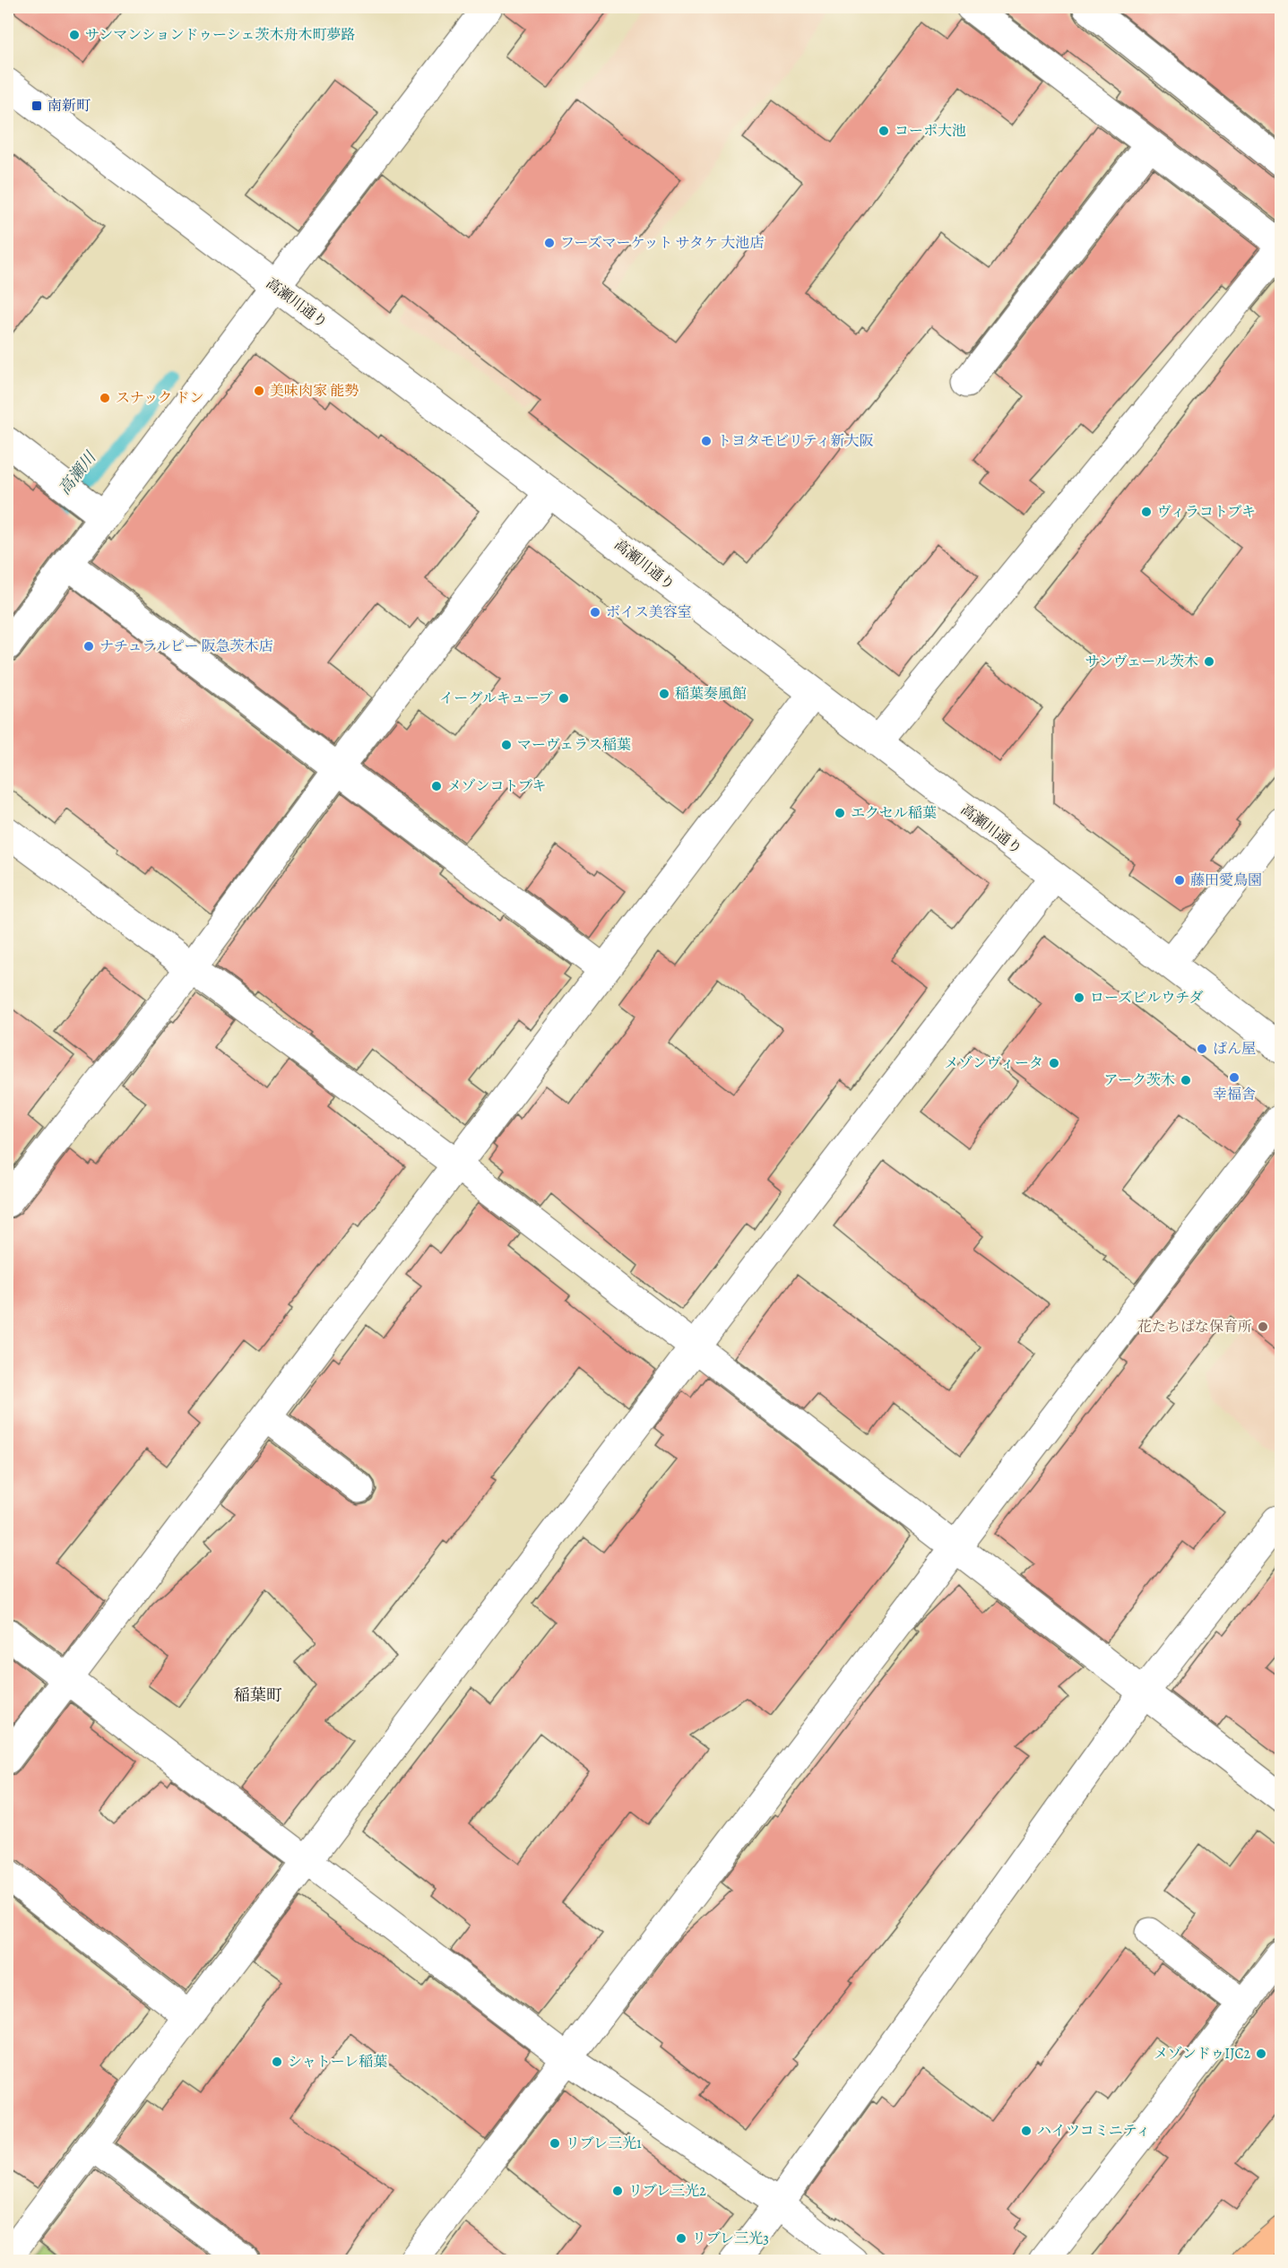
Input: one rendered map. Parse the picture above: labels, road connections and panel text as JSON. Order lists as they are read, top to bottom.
{
  "streets": {
    "street": ["高瀬川通り"]
  },
  "districts": ["稲葉町"],
  "water": ["高瀬川"],
  "places": {
    "other": [
      "サンマンションドゥーシェ茨木舟木町夢路",
      "コーポ大池",
      "フーズマーケット サタケ 大池店",
      "美味肉家 能勢",
      "スナック ドン",
      "トヨタモビリティ新大阪",
      "ヴィラコトブキ",
      "ボイス美容室",
      "ナチュラルピー 阪急茨木店",
      "サンヴェール茨木",
      "稲葉奏風館",
      "イーグルキューブ",
      "マーヴェラス稲葉",
      "メゾンコトブキ",
      "エクセル稲葉",
      "藤田愛鳥園",
      "ローズビルウチダ",
      "ぱん屋",
      "メゾンヴィータ",
      "幸福舎",
      "アーク茨木",
      "花たちばな保育所",
      "メゾンドゥIJC2",
      "シャトーレ稲葉",
      "ハイツコミニティ",
      "リブレ三光1",
      "リブレ三光2",
      "リブレ三光3"
    ],
    "transit": ["南新町"]
  }
}
